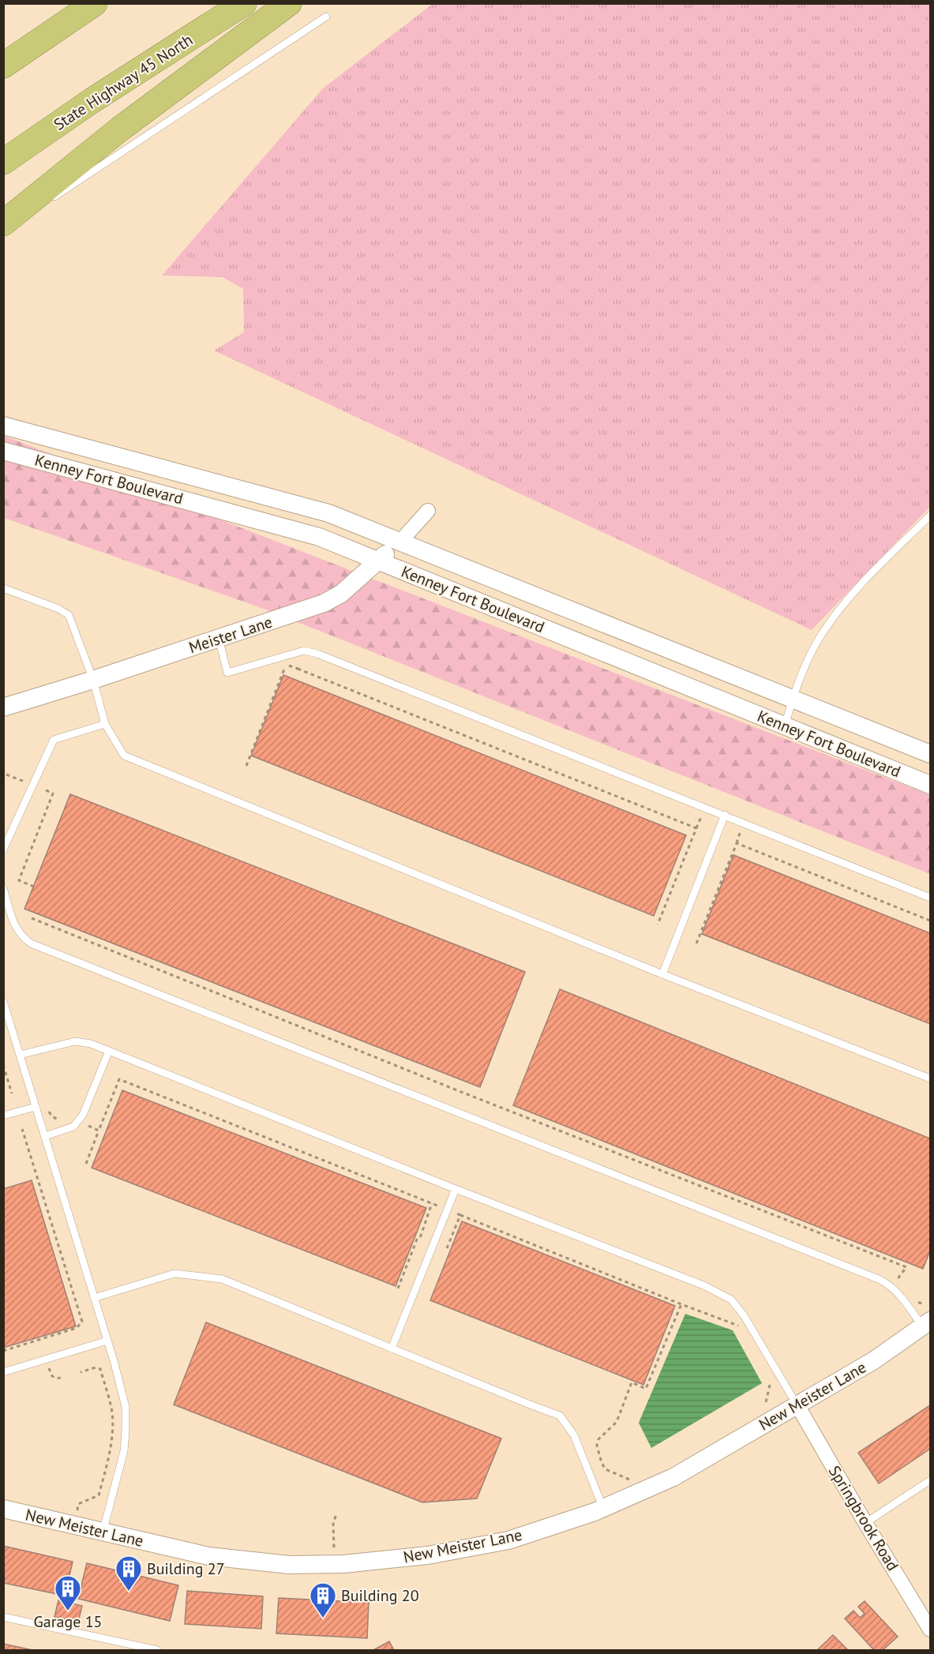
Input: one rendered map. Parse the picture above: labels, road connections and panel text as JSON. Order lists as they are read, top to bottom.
{
  "streets": {
    "highway": ["State Highway 45 North"],
    "street": [
      "Kenney Fort Boulevard",
      "Meister Lane",
      "New Meister Lane",
      "Springbrook Road"
    ]
  },
  "crossings": [
    ["Kenney Fort Boulevard", "Meister Lane"],
    ["New Meister Lane", "Springbrook Road"]
  ],
  "places": {
    "building": ["Building 27", "Garage 15", "Building 20"]
  }
}
